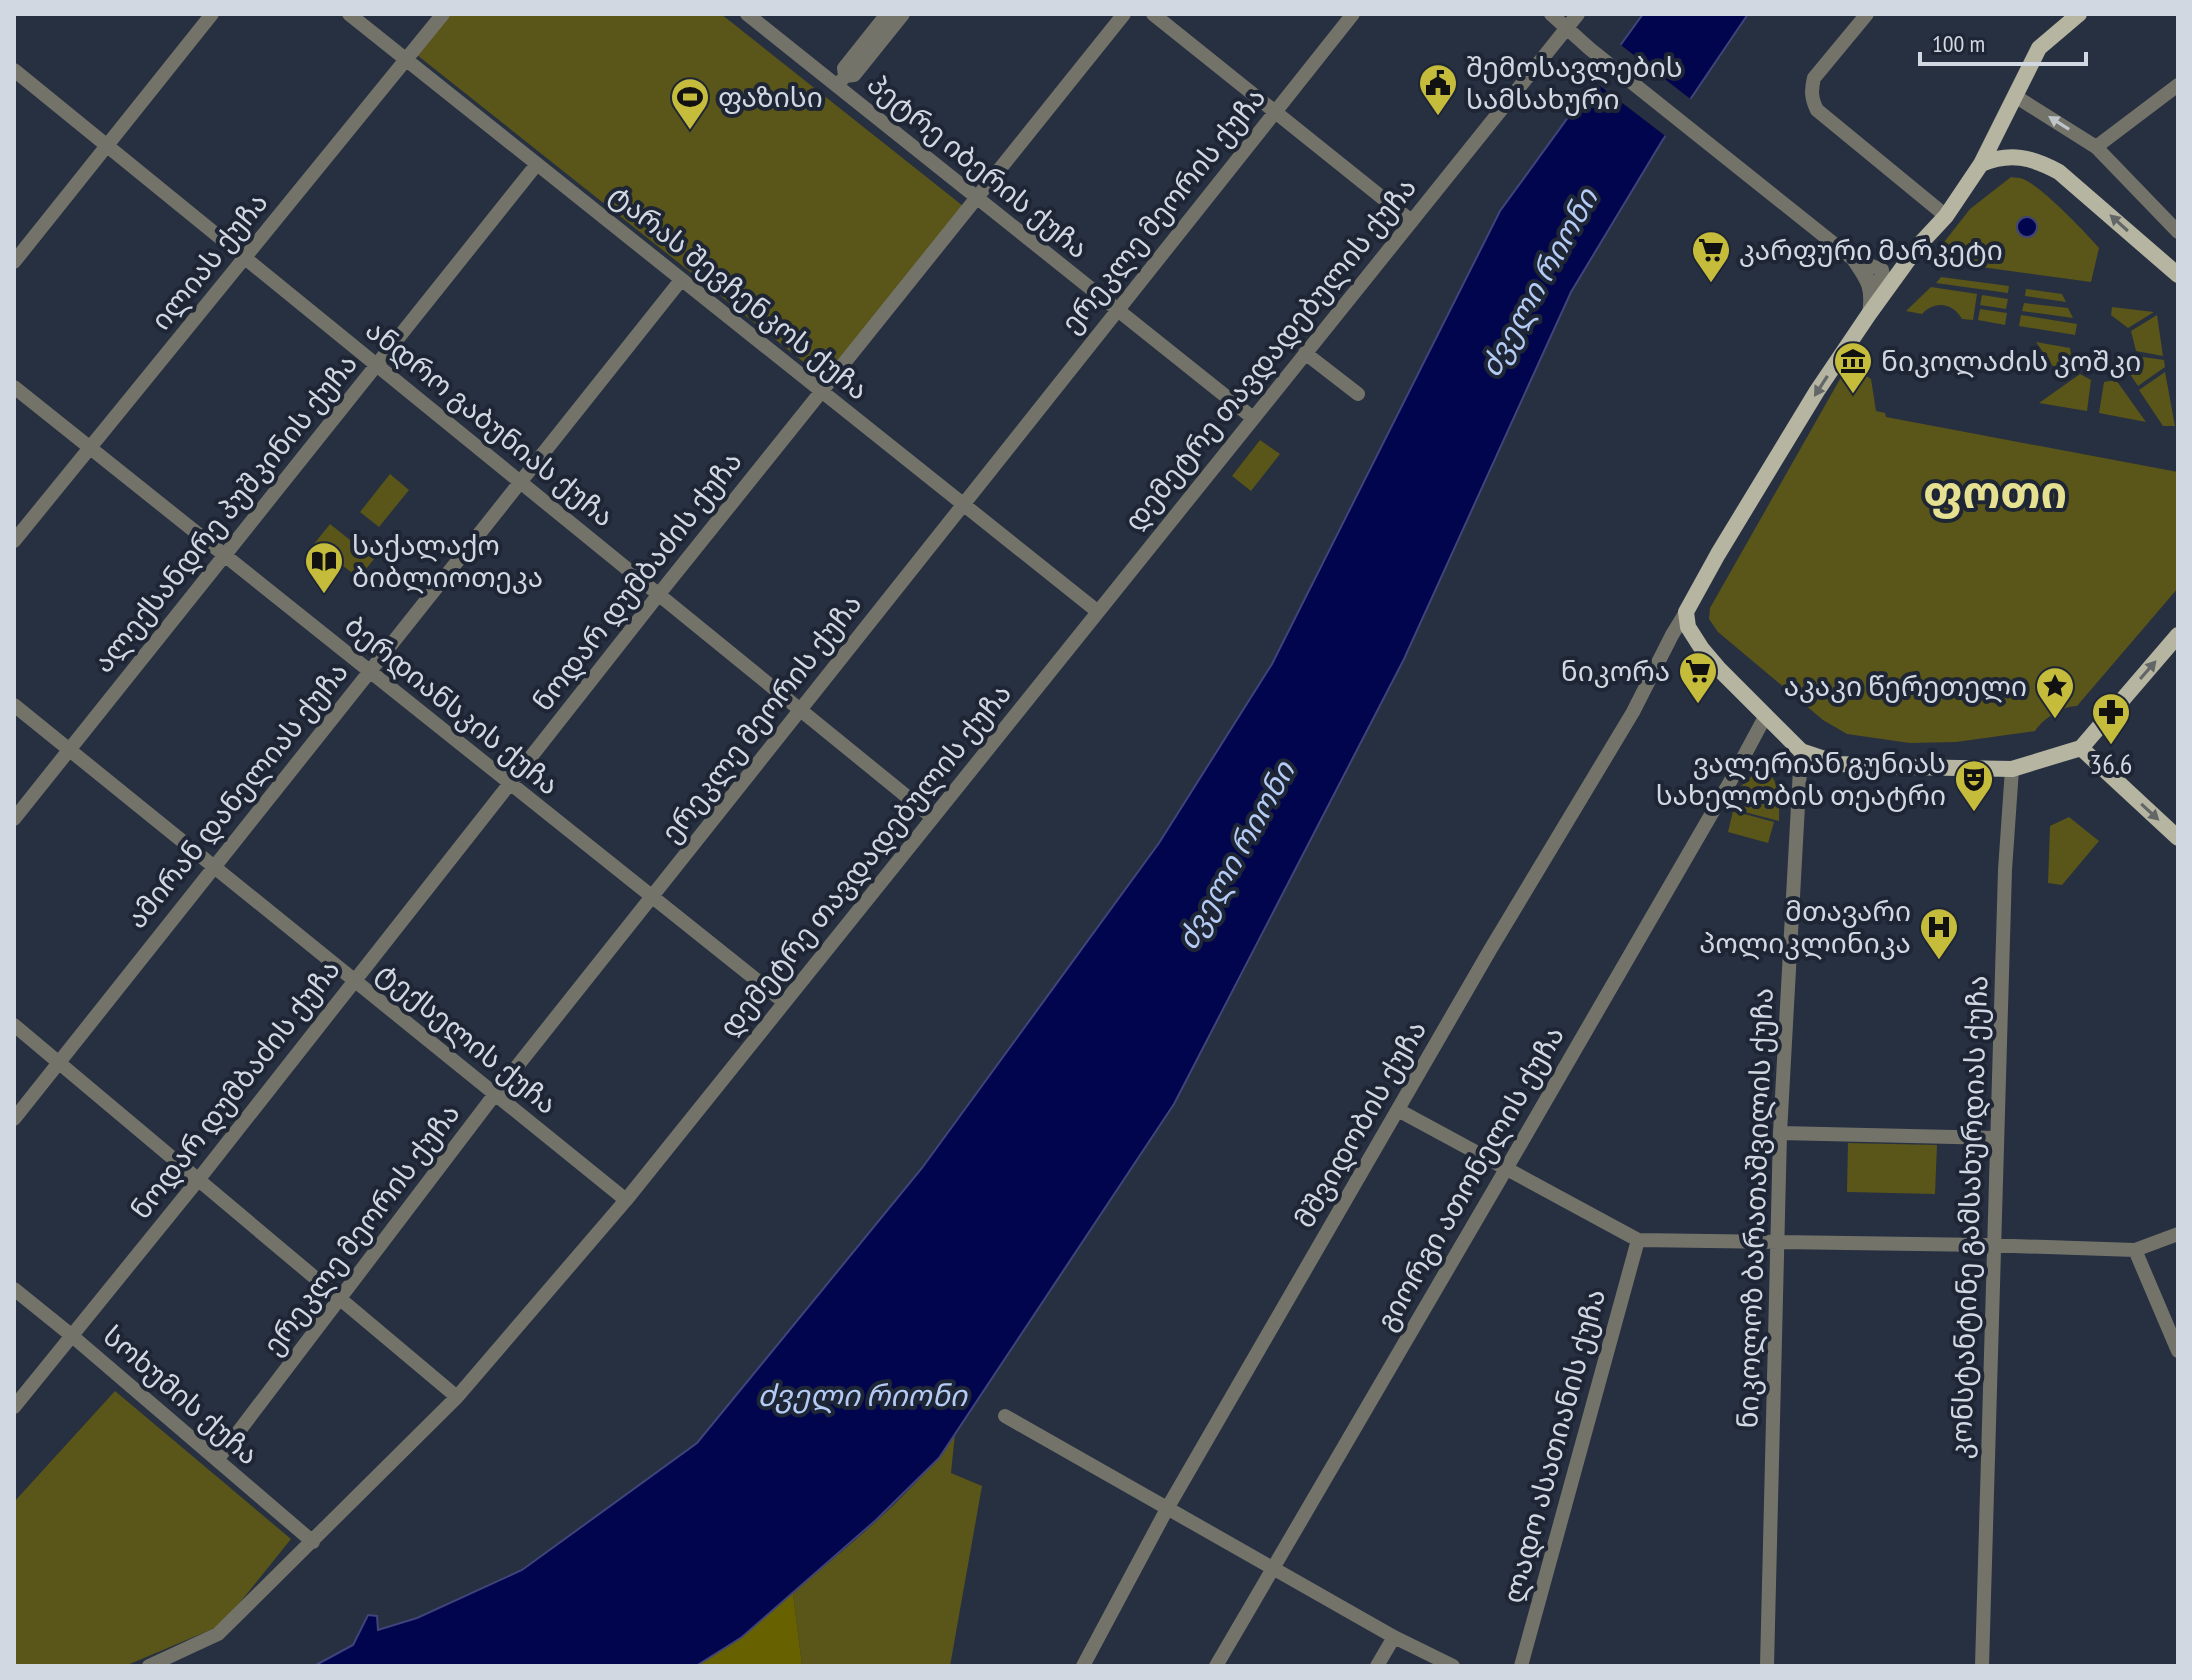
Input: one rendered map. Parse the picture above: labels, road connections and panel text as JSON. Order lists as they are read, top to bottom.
{
  "streets": {
    "street": [
      "პეტრე იბერის ქუჩა",
      "ერეკლე მეორის ქუჩა",
      "ილიას ქუჩა",
      "ტარას შევჩენკოს ქუჩა",
      "დემეტრე თავდადებულის ქუჩა",
      "ანდრო გაბუნიას ქუჩა",
      "ალექსანდრე პუშკინის ქუჩა",
      "ნოდარ დუმბაძის ქუჩა",
      "ბერდიანსკის ქუჩა",
      "ამირან დანელიას ქუჩა",
      "ტექსელის ქუჩა",
      "მშვიდობის ქუჩა",
      "გიორგი ათონელის ქუჩა",
      "ნიკოლოზ ბარათაშვილის ქუჩა",
      "კონსტანტინე გამსახურდიას ქუჩა",
      "სოხუმის ქუჩა",
      "ლადო ასათიანის ქუჩა"
    ]
  },
  "crossings": [
    ["პეტრე იბერის ქუჩა", "ერეკლე მეორის ქუჩა"],
    ["პეტრე იბერის ქუჩა", "დემეტრე თავდადებულის ქუჩა"],
    ["პეტრე იბერის ქუჩა", "ნოდარ დუმბაძის ქუჩა"],
    ["ერეკლე მეორის ქუჩა", "ტარას შევჩენკოს ქუჩა"],
    ["ერეკლე მეორის ქუჩა", "ანდრო გაბუნიას ქუჩა"],
    ["ერეკლე მეორის ქუჩა", "ბერდიანსკის ქუჩა"],
    ["ერეკლე მეორის ქუჩა", "ტექსელის ქუჩა"],
    ["ერეკლე მეორის ქუჩა", "სოხუმის ქუჩა"],
    ["ილიას ქუჩა", "ტარას შევჩენკოს ქუჩა"],
    ["ილიას ქუჩა", "ანდრო გაბუნიას ქუჩა"],
    ["ილიას ქუჩა", "ბერდიანსკის ქუჩა"],
    ["ტარას შევჩენკოს ქუჩა", "დემეტრე თავდადებულის ქუჩა"],
    ["ტარას შევჩენკოს ქუჩა", "ალექსანდრე პუშკინის ქუჩა"],
    ["ტარას შევჩენკოს ქუჩა", "ნოდარ დუმბაძის ქუჩა"],
    ["ტარას შევჩენკოს ქუჩა", "ამირან დანელიას ქუჩა"],
    ["დემეტრე თავდადებულის ქუჩა", "ანდრო გაბუნიას ქუჩა"],
    ["დემეტრე თავდადებულის ქუჩა", "ბერდიანსკის ქუჩა"],
    ["დემეტრე თავდადებულის ქუჩა", "ტექსელის ქუჩა"],
    ["დემეტრე თავდადებულის ქუჩა", "სოხუმის ქუჩა"],
    ["ანდრო გაბუნიას ქუჩა", "ალექსანდრე პუშკინის ქუჩა"],
    ["ანდრო გაბუნიას ქუჩა", "ნოდარ დუმბაძის ქუჩა"],
    ["ანდრო გაბუნიას ქუჩა", "ამირან დანელიას ქუჩა"],
    ["ალექსანდრე პუშკინის ქუჩა", "ბერდიანსკის ქუჩა"],
    ["ალექსანდრე პუშკინის ქუჩა", "ტექსელის ქუჩა"],
    ["ნოდარ დუმბაძის ქუჩა", "ბერდიანსკის ქუჩა"],
    ["ნოდარ დუმბაძის ქუჩა", "ტექსელის ქუჩა"],
    ["ნოდარ დუმბაძის ქუჩა", "სოხუმის ქუჩა"],
    ["ბერდიანსკის ქუჩა", "ამირან დანელიას ქუჩა"],
    ["ამირან დანელიას ქუჩა", "ტექსელის ქუჩა"]
  ],
  "districts": ["ფოთი"],
  "water": ["ძველი რიონი"],
  "places": {
    "public building": ["შემოსავლების სამსახური"],
    "sports": ["ფაზისი"],
    "supermarket": ["კარფური მარკეტი", "ნიკორა"],
    "museum": ["ნიკოლაძის კოშკი"],
    "library": ["საქალაქო ბიბლიოთეკა"],
    "place": ["აკაკი წერეთელი"],
    "pharmacy": ["36.6"],
    "theatre": ["ვალერიან გუნიას სახელობის თეატრი"],
    "hospital": ["მთავარი პოლიკლინიკა"]
  },
  "scale_bar": "100 m"
}
